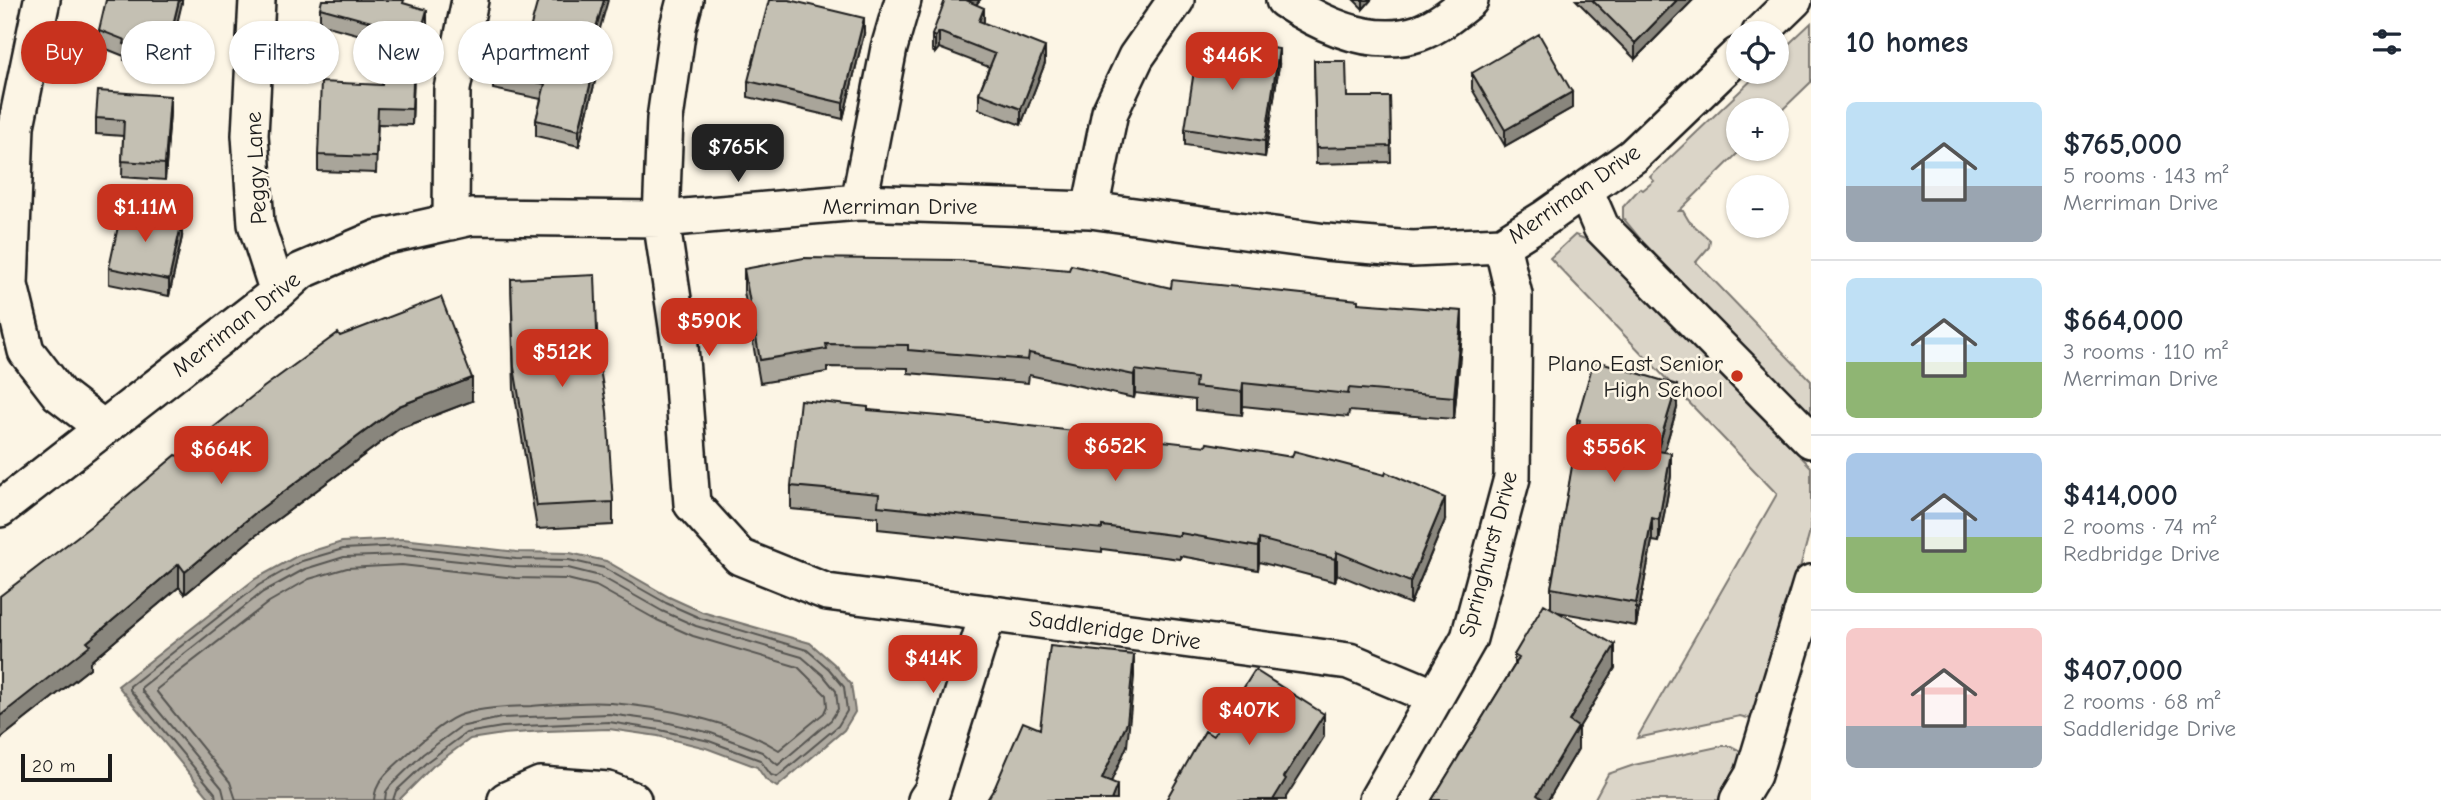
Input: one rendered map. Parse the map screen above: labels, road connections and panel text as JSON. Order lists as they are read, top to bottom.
{
  "streets": {
    "street": [
      "Peggy Lane",
      "Merriman Drive",
      "Springhurst Drive",
      "Saddleridge Drive"
    ]
  },
  "crossings": [
    ["Peggy Lane", "Merriman Drive"],
    ["Merriman Drive", "Springhurst Drive"],
    ["Merriman Drive", "Saddleridge Drive"],
    ["Springhurst Drive", "Saddleridge Drive"]
  ],
  "places": ["Plano East Senior High School"],
  "scale_bar": "20 m",
  "page": {
    "heading": "10 homes",
    "map_buttons": ["+", "−"],
    "chip": [
      "Buy",
      "Rent",
      "Filters",
      "New",
      "Apartment"
    ],
    "price": [
      "$446K",
      "$765K",
      "$1.11M",
      "$590K",
      "$512K",
      "$652K",
      "$556K",
      "$664K",
      "$414K",
      "$407K"
    ],
    "list": [
      {
        "name": "$765,000",
        "note": "5 rooms · 143 m² · Merriman Drive"
      },
      {
        "name": "$664,000",
        "note": "3 rooms · 110 m² · Merriman Drive"
      },
      {
        "name": "$414,000",
        "note": "2 rooms · 74 m² · Redbridge Drive"
      },
      {
        "name": "$407,000",
        "note": "2 rooms · 68 m² · Saddleridge Drive"
      }
    ],
    "scale": "20 m"
  }
}
